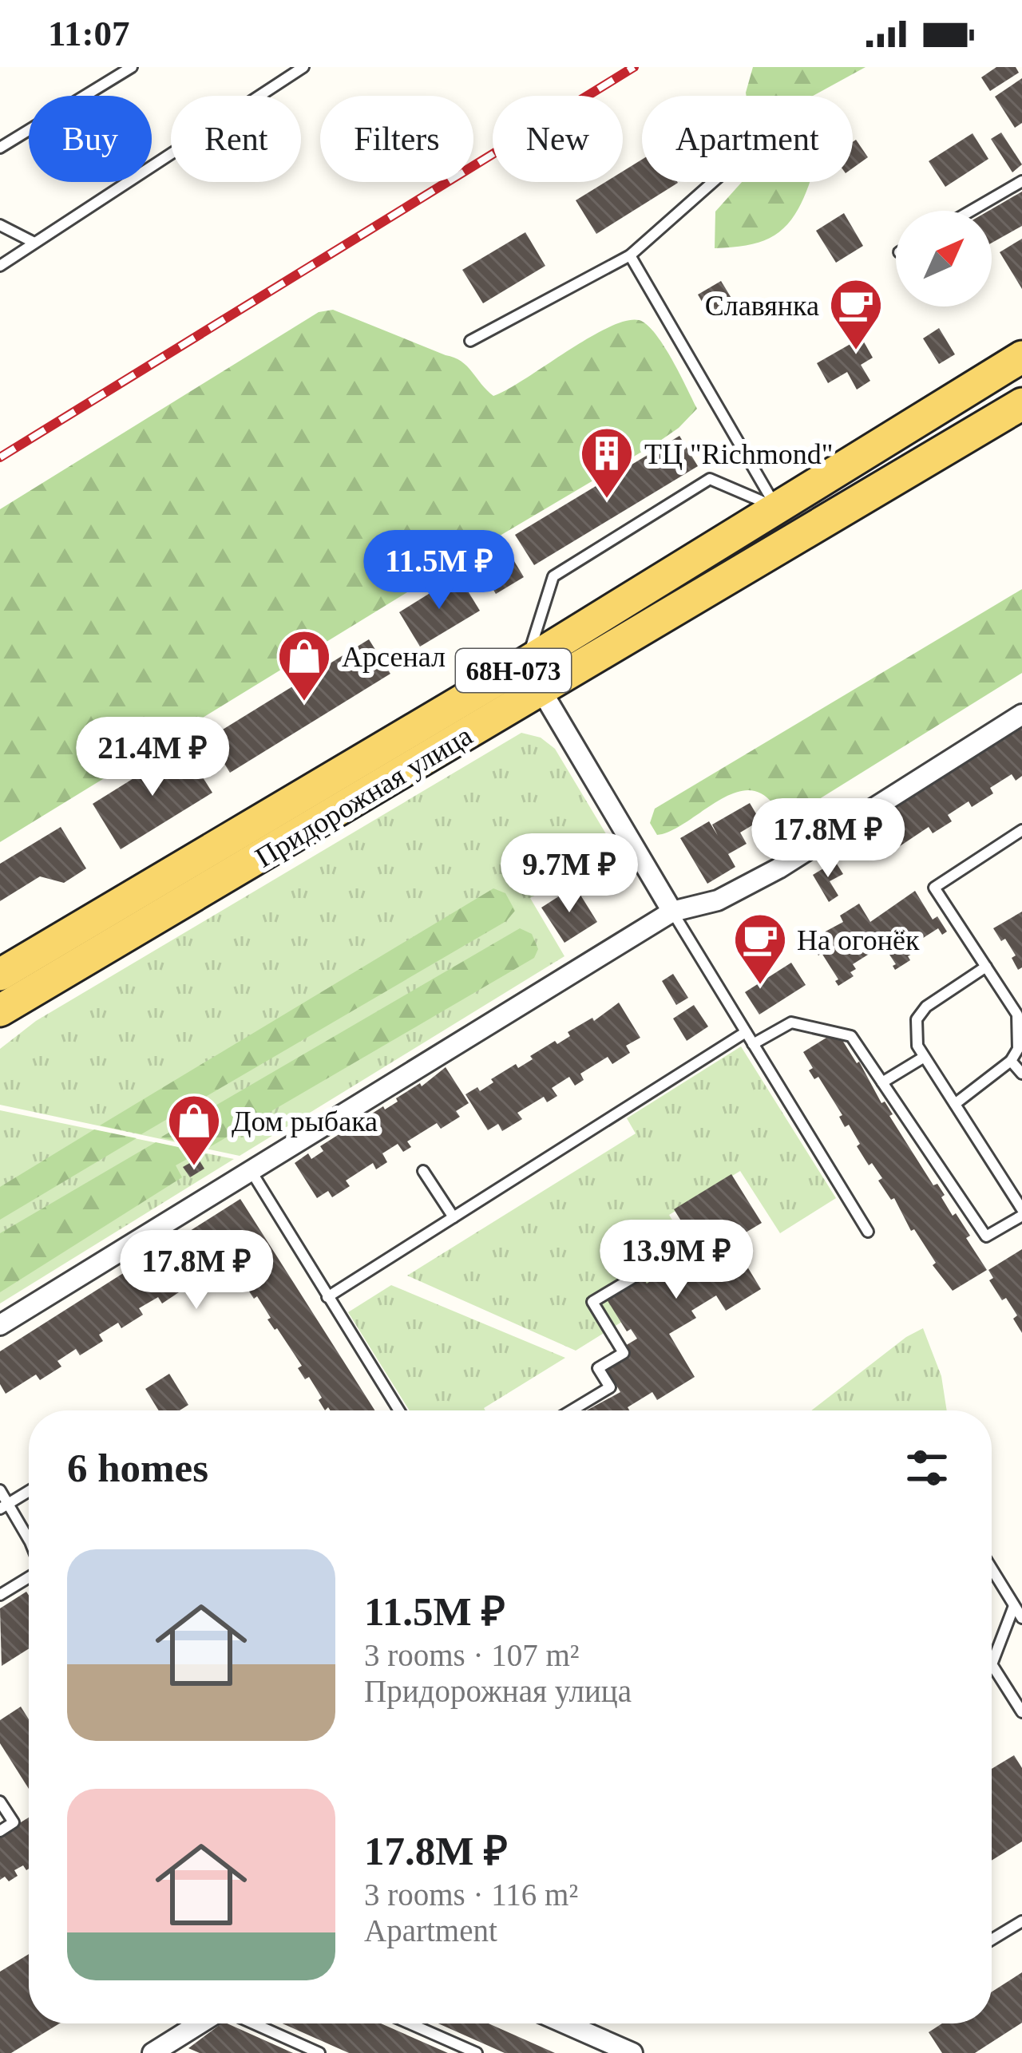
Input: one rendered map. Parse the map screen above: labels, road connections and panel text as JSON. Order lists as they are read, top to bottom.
{
  "streets": {
    "main road": ["68Н-073", "Придорожная улица"]
  },
  "places": {
    "cafe": ["Славянка", "На огонёк"],
    "building": ["ТЦ \"Richmond\""],
    "shop": ["Арсенал", "Дом рыбака"]
  },
  "north": "top right",
  "page": {
    "status": "11:07",
    "chip": [
      "Buy",
      "Rent",
      "Filters",
      "New",
      "Apartment"
    ],
    "price": [
      "11.5M ₽",
      "21.4M ₽",
      "17.8M ₽",
      "9.7M ₽",
      "13.9M ₽",
      "17.8M ₽"
    ],
    "heading": "6 homes",
    "list": [
      {
        "name": "11.5M ₽",
        "note": "3 rooms · 107 m² · Придорожная улица"
      },
      {
        "name": "17.8M ₽",
        "note": "3 rooms · 116 m² · Apartment"
      }
    ]
  }
}
